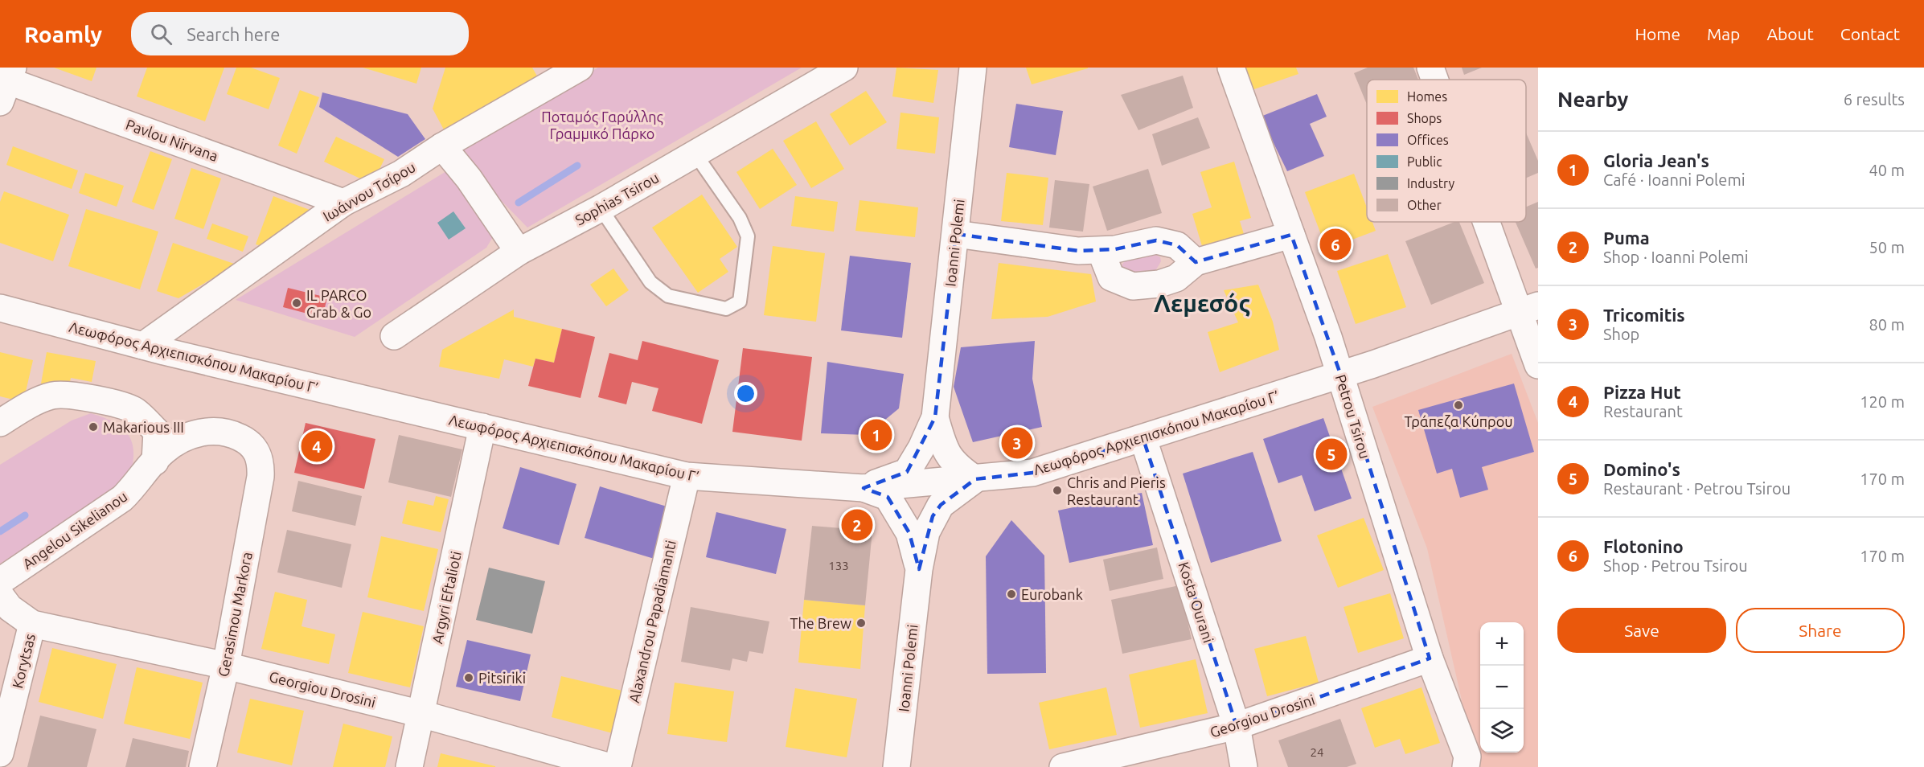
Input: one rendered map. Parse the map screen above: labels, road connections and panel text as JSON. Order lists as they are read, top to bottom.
{
  "streets": {
    "street": [
      "Pavlou Nirvana",
      "Ιωάννου Τσίρου",
      "Sophias Tsirou",
      "Ioanni Polemi",
      "Λεωφόρος Αρχιεπισκόπου Μακαρίου Γ’",
      "Petrou Tsirou",
      "Angelou Sikelianou",
      "Argyri Eftalioti",
      "Kosta Ourani",
      "Gerasimou Markora",
      "Alaxandrou Papadiamanti",
      "Korytsas",
      "Georgiou Drosini"
    ]
  },
  "crossings": [
    ["Pavlou Nirvana", "Ιωάννου Τσίρου"],
    ["Ιωάννου Τσίρου", "Λεωφόρος Αρχιεπισκόπου Μακαρίου Γ’"],
    ["Ioanni Polemi", "Λεωφόρος Αρχιεπισκόπου Μακαρίου Γ’"],
    ["Λεωφόρος Αρχιεπισκόπου Μακαρίου Γ’", "Petrou Tsirou"],
    ["Λεωφόρος Αρχιεπισκόπου Μακαρίου Γ’", "Argyri Eftalioti"],
    ["Λεωφόρος Αρχιεπισκόπου Μακαρίου Γ’", "Kosta Ourani"],
    ["Λεωφόρος Αρχιεπισκόπου Μακαρίου Γ’", "Alaxandrou Papadiamanti"],
    ["Petrou Tsirou", "Georgiou Drosini"],
    ["Angelou Sikelianou", "Gerasimou Markora"],
    ["Argyri Eftalioti", "Georgiou Drosini"],
    ["Kosta Ourani", "Georgiou Drosini"],
    ["Gerasimou Markora", "Georgiou Drosini"],
    ["Korytsas", "Georgiou Drosini"]
  ],
  "districts": ["Λεμεσός"],
  "parks": ["Ποταμός Γαρύλλης Γραμμικό Πάρκο"],
  "places": [
    "IL PARCO Grab & Go",
    "Τράπεζα Κύπρου",
    "Makarious III",
    "Chris and Pieris Restaurant",
    "Eurobank",
    "The Brew",
    "Pitsiriki"
  ],
  "house_numbers": ["133", "24"],
  "legend": [
    "Homes",
    "Shops",
    "Offices",
    "Public",
    "Industry",
    "Other"
  ],
  "page": {
    "header": "Roamly",
    "search": "Search here",
    "nav": [
      "Home",
      "Map",
      "About",
      "Contact"
    ],
    "heading": ["Nearby", "6 results"],
    "list": [
      {
        "mark": "1",
        "name": "Gloria Jean's",
        "note": "Café · Ioanni Polemi",
        "value": "40 m"
      },
      {
        "mark": "2",
        "name": "Puma",
        "note": "Shop · Ioanni Polemi",
        "value": "50 m"
      },
      {
        "mark": "3",
        "name": "Tricomitis",
        "note": "Shop",
        "value": "80 m"
      },
      {
        "mark": "4",
        "name": "Pizza Hut",
        "note": "Restaurant",
        "value": "120 m"
      },
      {
        "mark": "5",
        "name": "Domino's",
        "note": "Restaurant · Petrou Tsirou",
        "value": "170 m"
      },
      {
        "mark": "6",
        "name": "Flotonino",
        "note": "Shop · Petrou Tsirou",
        "value": "170 m"
      }
    ],
    "pins": [
      "6",
      "1",
      "3",
      "4",
      "5",
      "2"
    ],
    "buttons": ["Save", "Share"],
    "map_buttons": ["+", "−"]
  }
}
